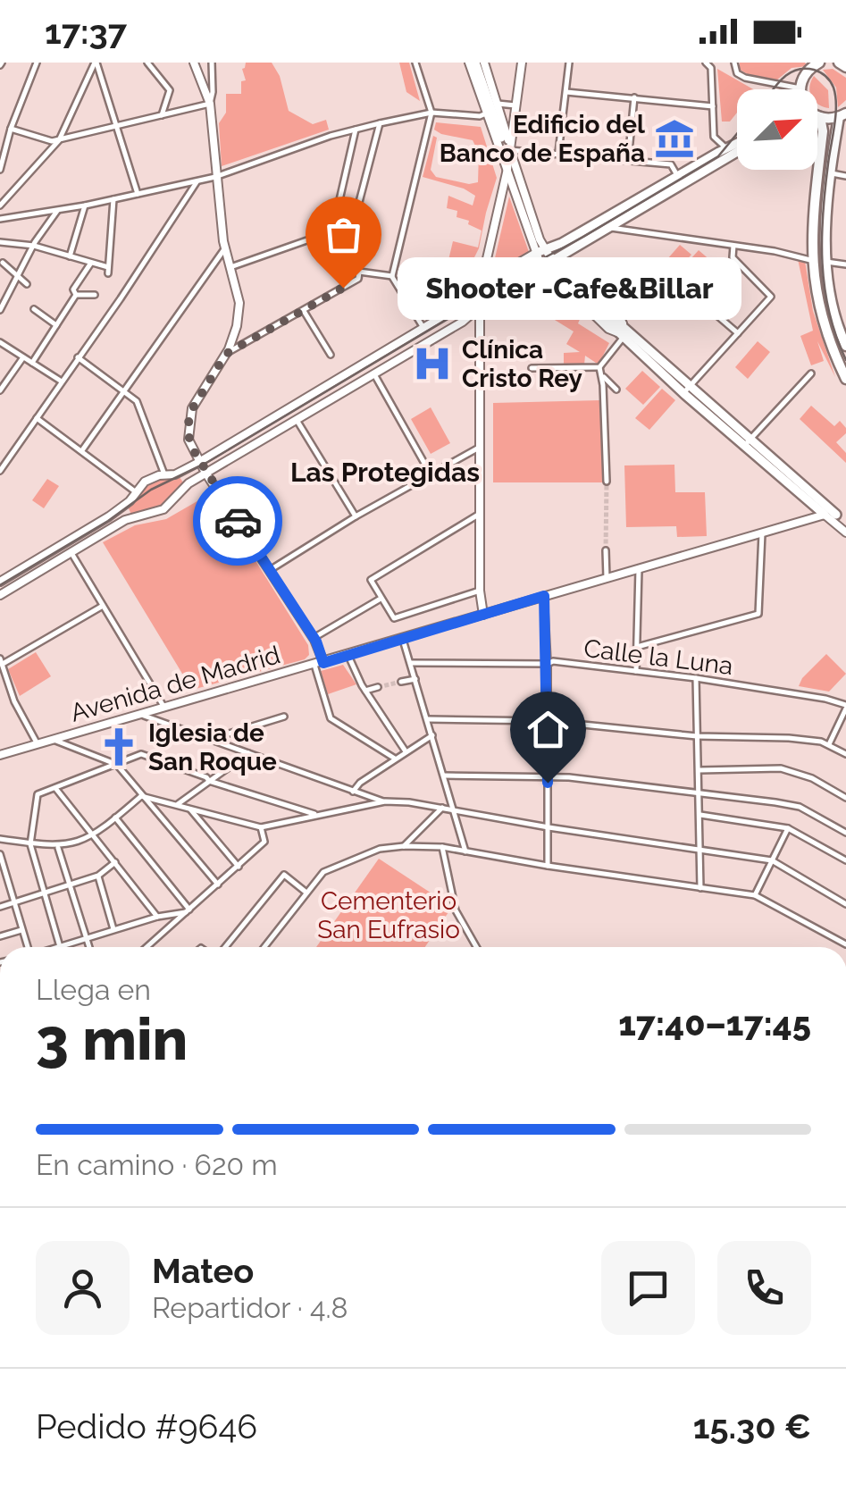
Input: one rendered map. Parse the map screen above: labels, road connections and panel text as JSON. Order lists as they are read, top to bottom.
{
  "streets": {
    "street": ["Calle la Luna", "Avenida de Madrid"]
  },
  "districts": ["Las Protegidas"],
  "parks": ["Cementerio San Eufrasio"],
  "places": {
    "museum": ["Edificio del Banco de España"],
    "other": ["Shooter -Cafe&Billar"],
    "hospital": ["Clínica Cristo Rey"],
    "church": ["Iglesia de San Roque"]
  },
  "north": "top right",
  "page": {
    "status": "17:37",
    "bubble": "Shooter -Cafe&Billar",
    "heading": ["3 min", "Llega en", "17:40–17:45"],
    "panel": [
      "Mateo",
      "Repartidor · 4.8",
      "Pedido #9646",
      "15.30 €"
    ],
    "bar": "En camino · 620 m"
  }
}
